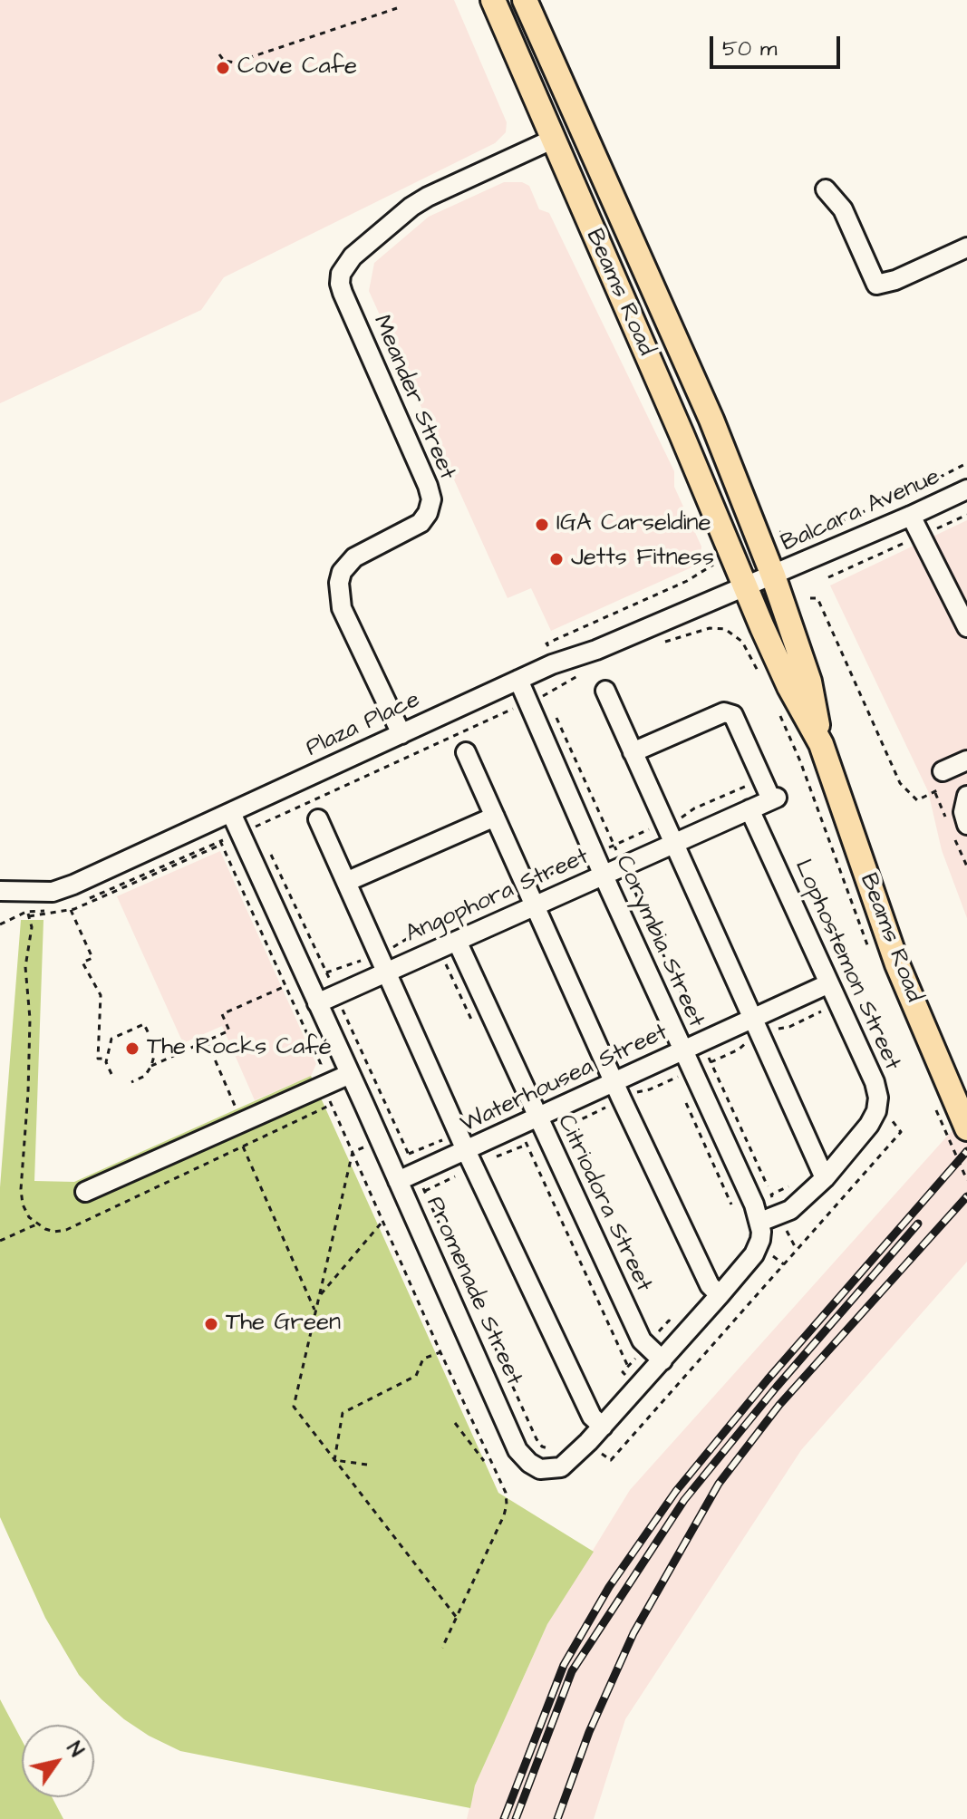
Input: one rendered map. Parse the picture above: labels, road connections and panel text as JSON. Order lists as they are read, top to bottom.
{
  "streets": {
    "main road": ["Beams Road"],
    "street": [
      "Meander Street",
      "Balcara Avenue",
      "Plaza Place",
      "Angophora Street",
      "Corymbia Street",
      "Lophostemon Street",
      "Waterhousea Street",
      "Citriodora Street",
      "Promenade Street"
    ]
  },
  "crossings": [
    ["Beams Road", "Meander Street"],
    ["Beams Road", "Balcara Avenue"],
    ["Beams Road", "Plaza Place"],
    ["Meander Street", "Plaza Place"],
    ["Plaza Place", "Corymbia Street"],
    ["Plaza Place", "Promenade Street"],
    ["Angophora Street", "Corymbia Street"],
    ["Angophora Street", "Lophostemon Street"],
    ["Angophora Street", "Citriodora Street"],
    ["Angophora Street", "Promenade Street"],
    ["Corymbia Street", "Lophostemon Street"],
    ["Corymbia Street", "Waterhousea Street"],
    ["Corymbia Street", "Promenade Street"],
    ["Lophostemon Street", "Waterhousea Street"],
    ["Lophostemon Street", "Promenade Street"],
    ["Waterhousea Street", "Citriodora Street"],
    ["Waterhousea Street", "Promenade Street"],
    ["Citriodora Street", "Promenade Street"]
  ],
  "places": [
    "Cove Cafe",
    "IGA Carseldine",
    "Jetts Fitness",
    "The Rocks Café",
    "The Green"
  ],
  "scale_bar": "50 m",
  "north": "top right"
}
